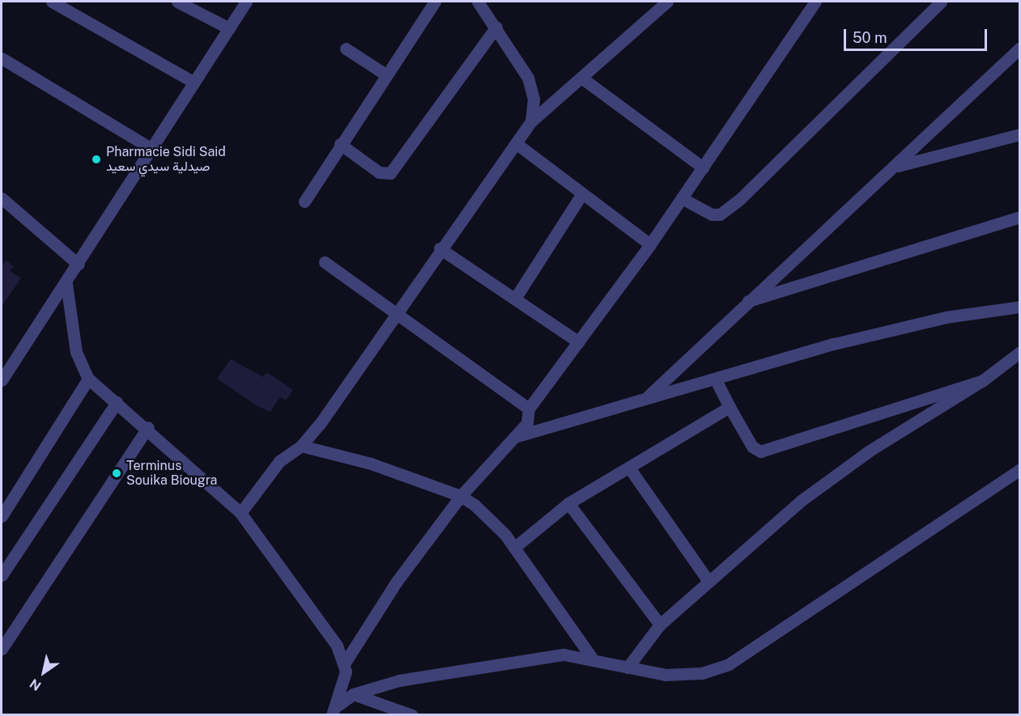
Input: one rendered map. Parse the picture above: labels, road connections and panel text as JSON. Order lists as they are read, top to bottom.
{
  "places": ["Pharmacie Sidi Said صيدلية سيدي سعيد", "Terminus Souika Biougra"],
  "scale_bar": "50 m",
  "north": "bottom left"
}
